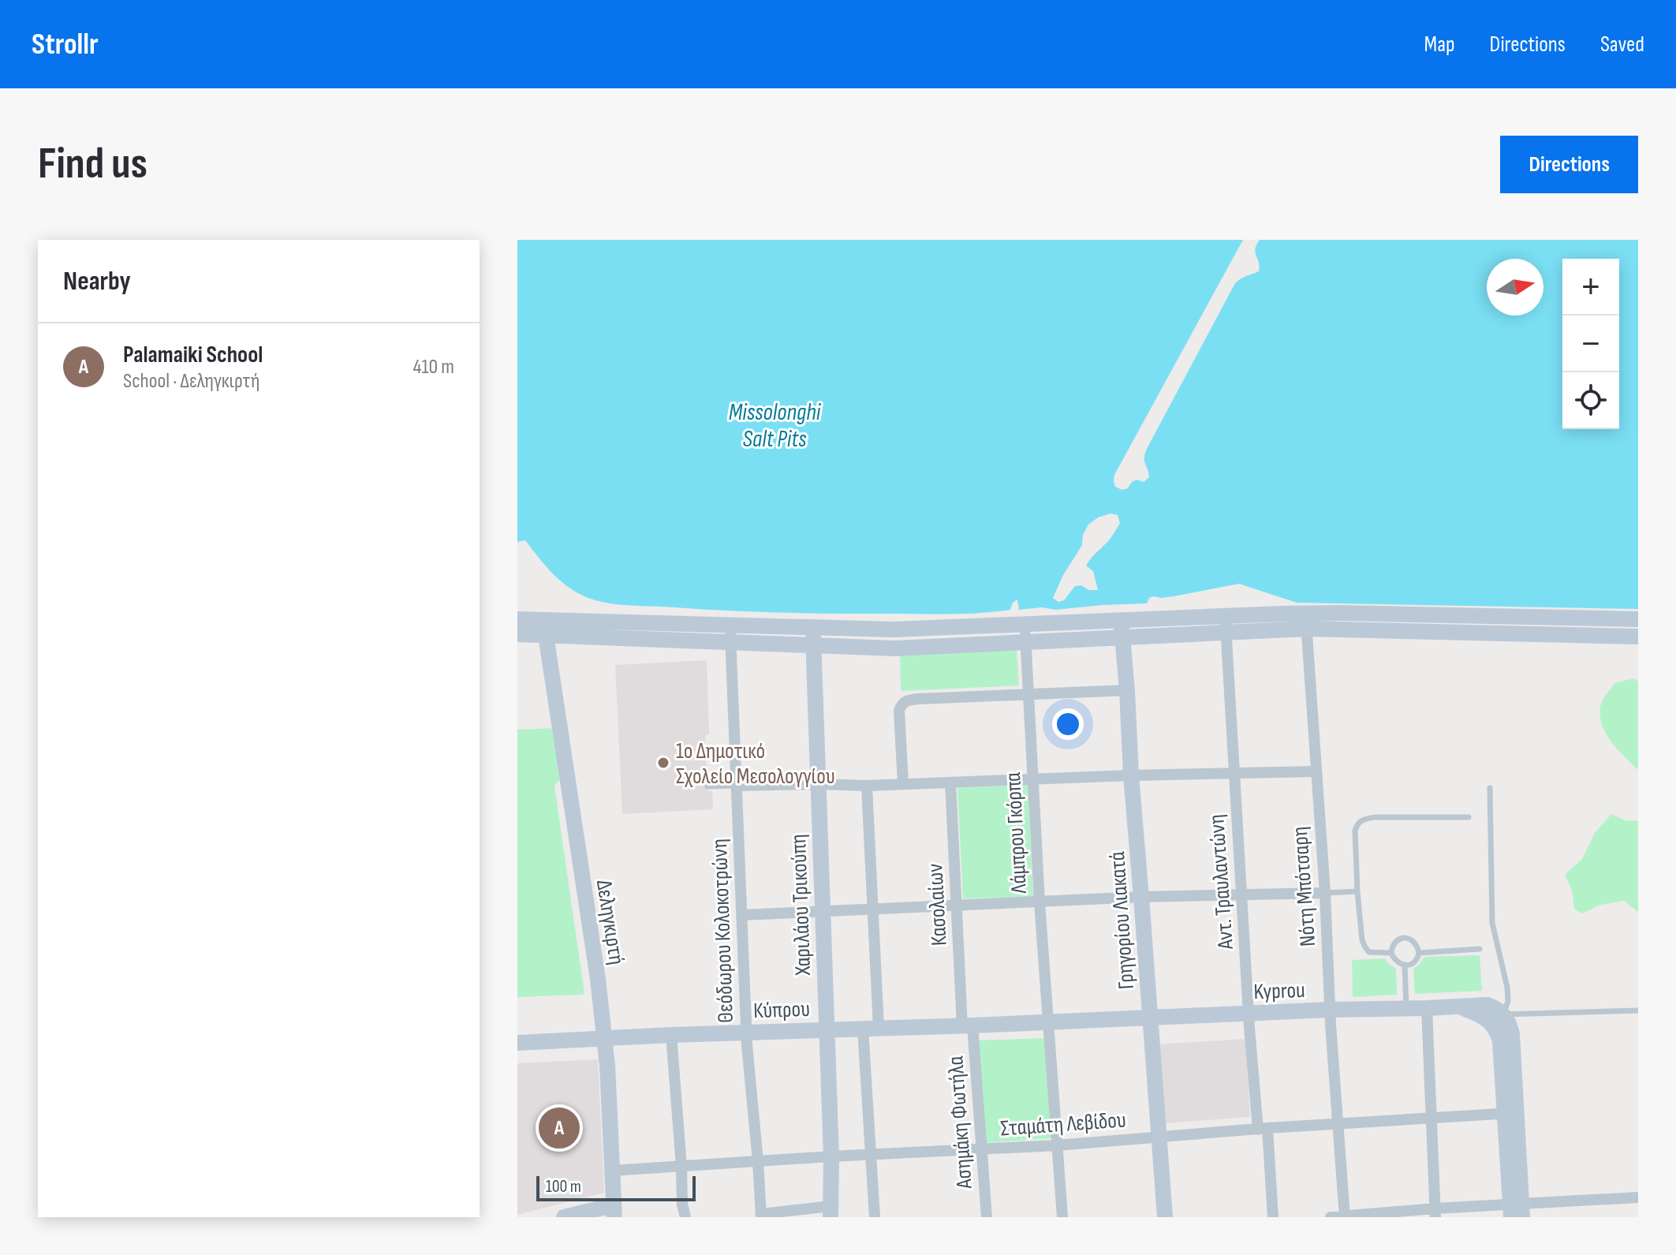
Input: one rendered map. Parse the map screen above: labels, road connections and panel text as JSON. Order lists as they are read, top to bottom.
{
  "streets": {
    "street": [
      "Λάμπρου Γκόρπα",
      "Αντ. Τραυλαντώνη",
      "Νότη Μπότσαρη",
      "Χαριλάου Τρικούπη",
      "Κασολαίων",
      "Γρηγορίου Λιακατά",
      "Δεληγκιρτή",
      "Θεόδωρου Κολοκοτρώνη",
      "Kyprou",
      "Κύπρου",
      "Ασημάκη Φωτήλα",
      "Σταμάτη Λεβίδου"
    ]
  },
  "crossings": [
    ["Λάμπρου Γκόρπα", "Kyprou"],
    ["Λάμπρου Γκόρπα", "Κύπρου"],
    ["Λάμπρου Γκόρπα", "Σταμάτη Λεβίδου"],
    ["Αντ. Τραυλαντώνη", "Kyprou"],
    ["Αντ. Τραυλαντώνη", "Σταμάτη Λεβίδου"],
    ["Νότη Μπότσαρη", "Kyprou"],
    ["Νότη Μπότσαρη", "Σταμάτη Λεβίδου"],
    ["Χαριλάου Τρικούπη", "Κύπρου"],
    ["Χαριλάου Τρικούπη", "Σταμάτη Λεβίδου"],
    ["Κασολαίων", "Κύπρου"],
    ["Κασολαίων", "Ασημάκη Φωτήλα"],
    ["Γρηγορίου Λιακατά", "Kyprou"],
    ["Γρηγορίου Λιακατά", "Σταμάτη Λεβίδου"],
    ["Δεληγκιρτή", "Κύπρου"],
    ["Δεληγκιρτή", "Σταμάτη Λεβίδου"],
    ["Θεόδωρου Κολοκοτρώνη", "Κύπρου"],
    ["Θεόδωρου Κολοκοτρώνη", "Σταμάτη Λεβίδου"],
    ["Kyprou", "Κύπρου"],
    ["Κύπρου", "Ασημάκη Φωτήλα"],
    ["Ασημάκη Φωτήλα", "Σταμάτη Λεβίδου"]
  ],
  "water": ["Missolonghi Salt Pits"],
  "places": ["1ο Δημοτικό Σχολείο Μεσολογγίου"],
  "scale_bar": "100 m",
  "north": "right",
  "page": {
    "header": "Strollr",
    "nav": ["Map", "Directions", "Saved"],
    "buttons": "Directions",
    "title": "Find us",
    "heading": "Nearby",
    "map_buttons": ["+", "−"],
    "list": [
      {
        "mark": "A",
        "name": "Palamaiki School",
        "note": "School · Δεληγκιρτή",
        "value": "410 m"
      }
    ],
    "pins": "A",
    "scale": "100 m"
  }
}
